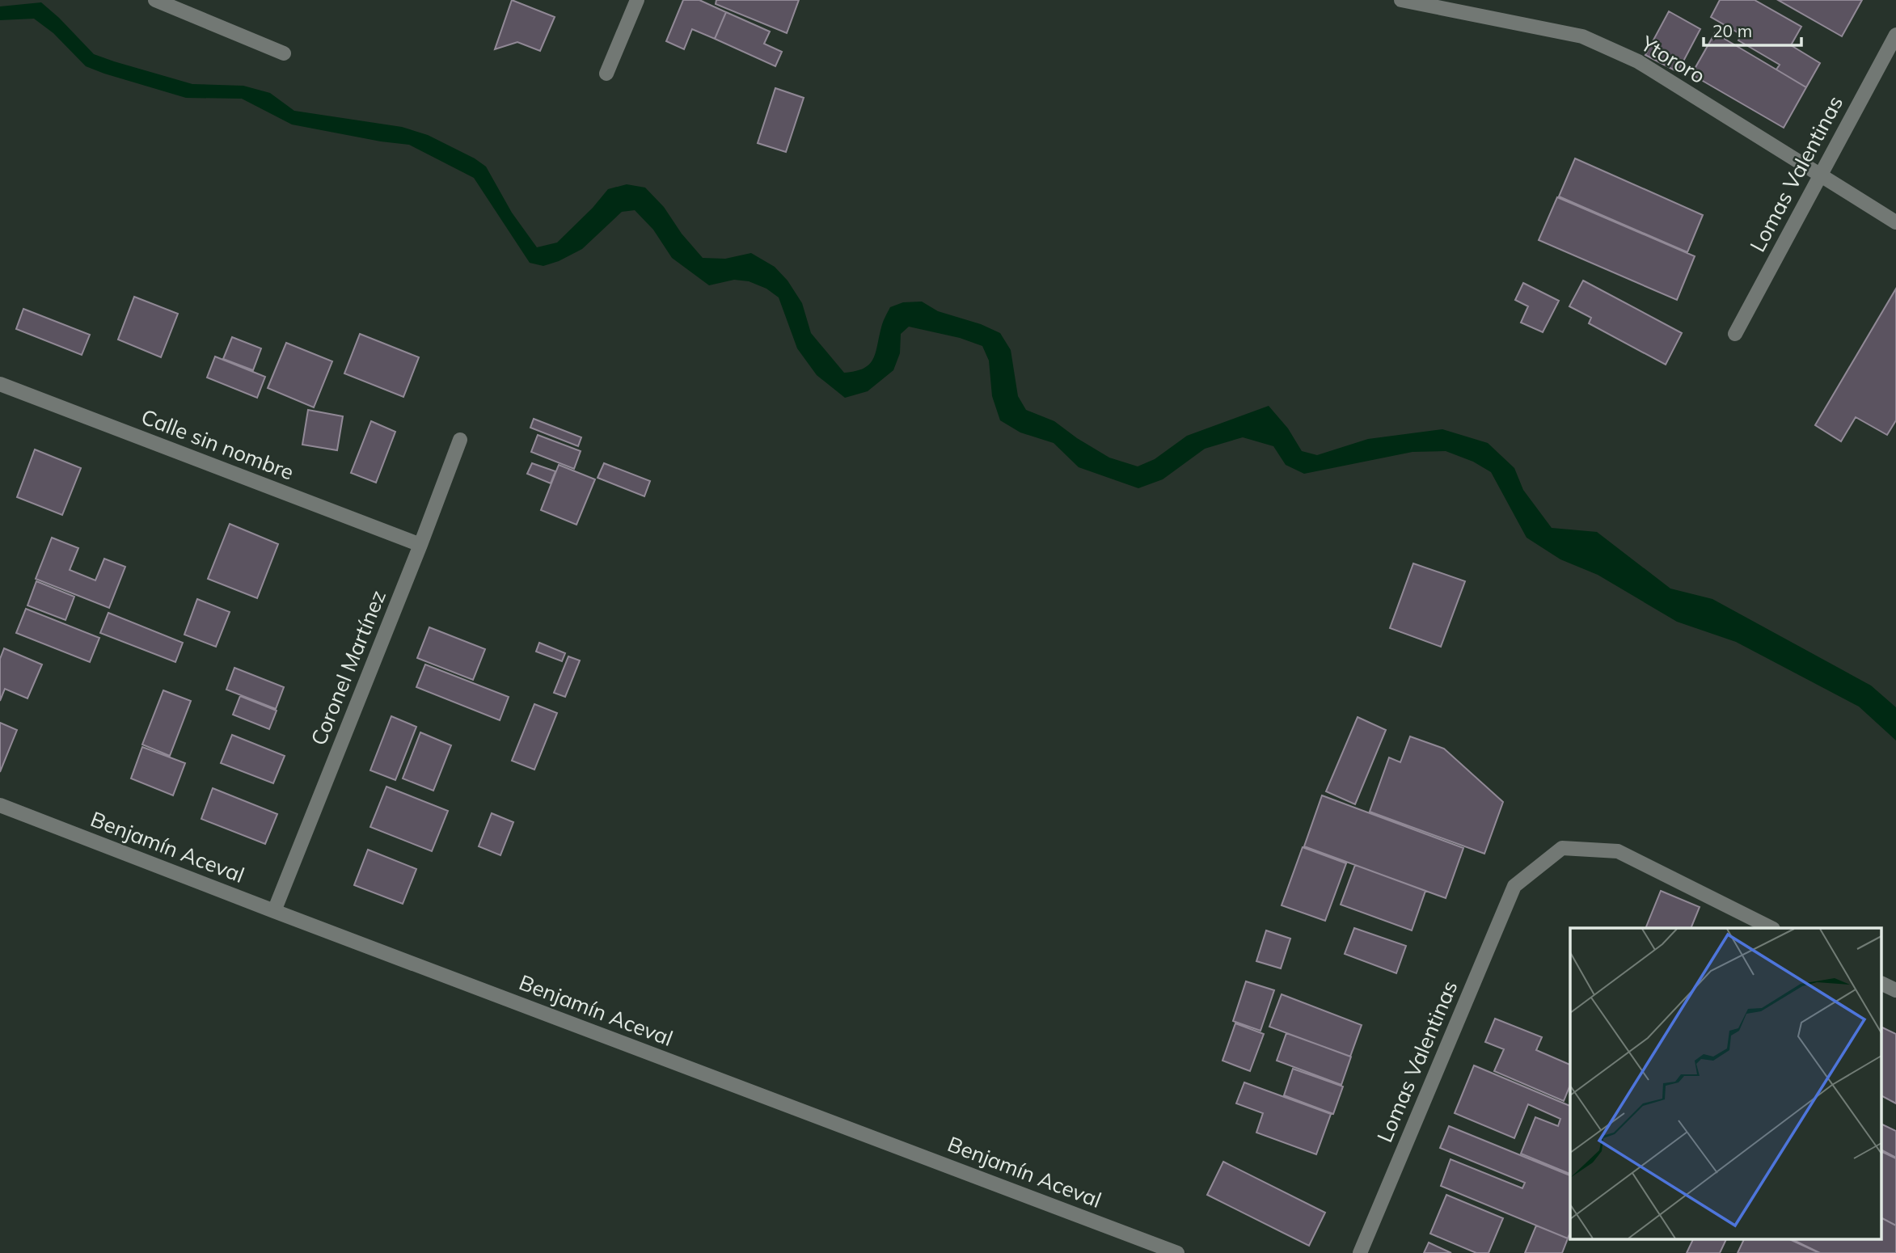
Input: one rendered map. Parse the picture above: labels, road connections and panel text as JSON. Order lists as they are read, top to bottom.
{
  "streets": {
    "street": [
      "Ytororo",
      "Lomas Valentinas",
      "Calle sin nombre",
      "Coronel Martínez",
      "Benjamín Aceval"
    ]
  },
  "crossings": [
    ["Ytororo", "Lomas Valentinas"],
    ["Calle sin nombre", "Coronel Martínez"],
    ["Coronel Martínez", "Benjamín Aceval"]
  ],
  "scale_bar": "20 m"
}
